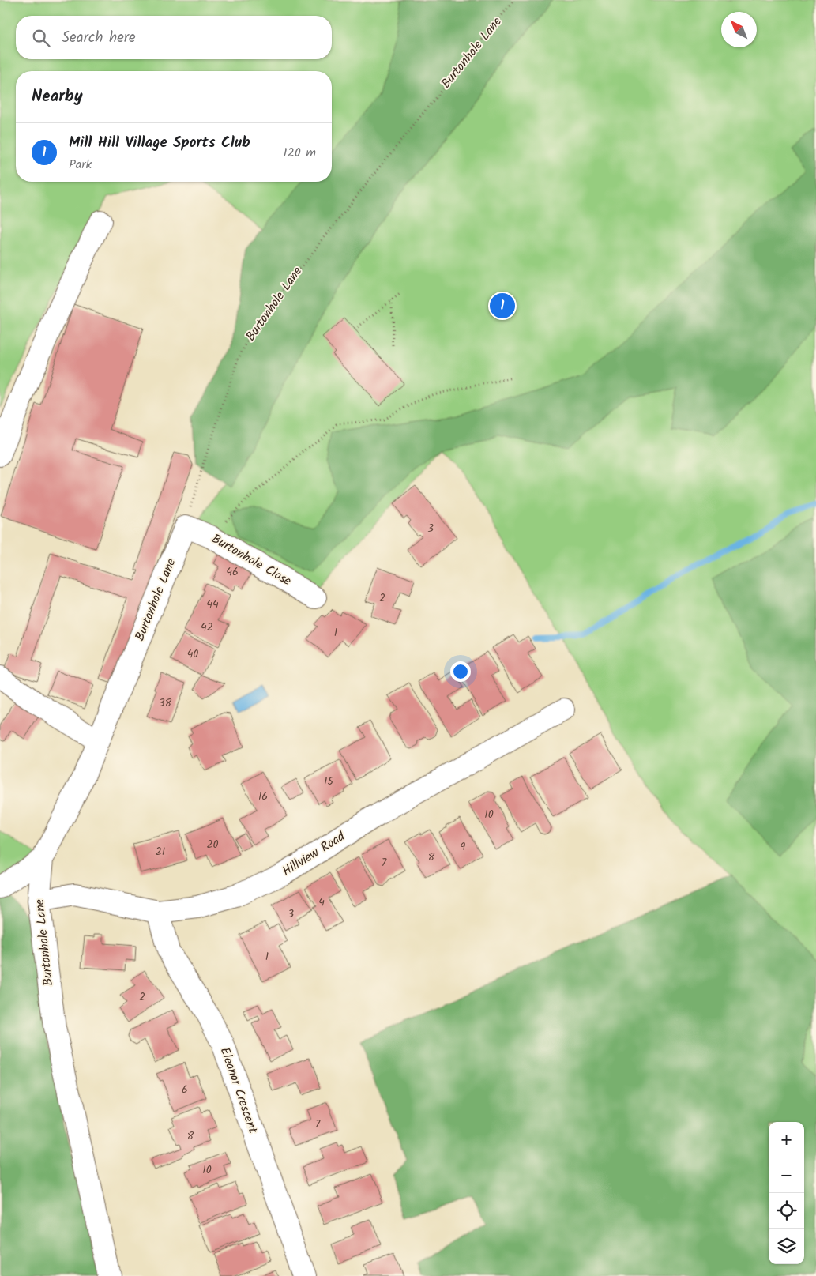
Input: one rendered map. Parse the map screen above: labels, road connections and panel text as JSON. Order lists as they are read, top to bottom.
{
  "streets": {
    "street": [
      "Burtonhole Lane",
      "Burtonhole Close",
      "Hillview Road",
      "Eleanor Crescent"
    ]
  },
  "crossings": [
    ["Burtonhole Lane", "Burtonhole Close"],
    ["Burtonhole Lane", "Hillview Road"],
    ["Hillview Road", "Eleanor Crescent"]
  ],
  "house_numbers": [
    "3",
    "46",
    "2",
    "44",
    "42",
    "1",
    "40",
    "38",
    "15",
    "16",
    "10",
    "20",
    "9",
    "21",
    "8",
    "7",
    "4",
    "3",
    "1",
    "2",
    "6",
    "7",
    "8",
    "10"
  ],
  "north": "top left",
  "page": {
    "search": "Search here",
    "heading": "Nearby",
    "list": [
      {
        "mark": "1",
        "name": "Mill Hill Village Sports Club",
        "note": "Park",
        "value": "120 m"
      }
    ],
    "pins": "1",
    "map_buttons": ["+", "−"]
  }
}
